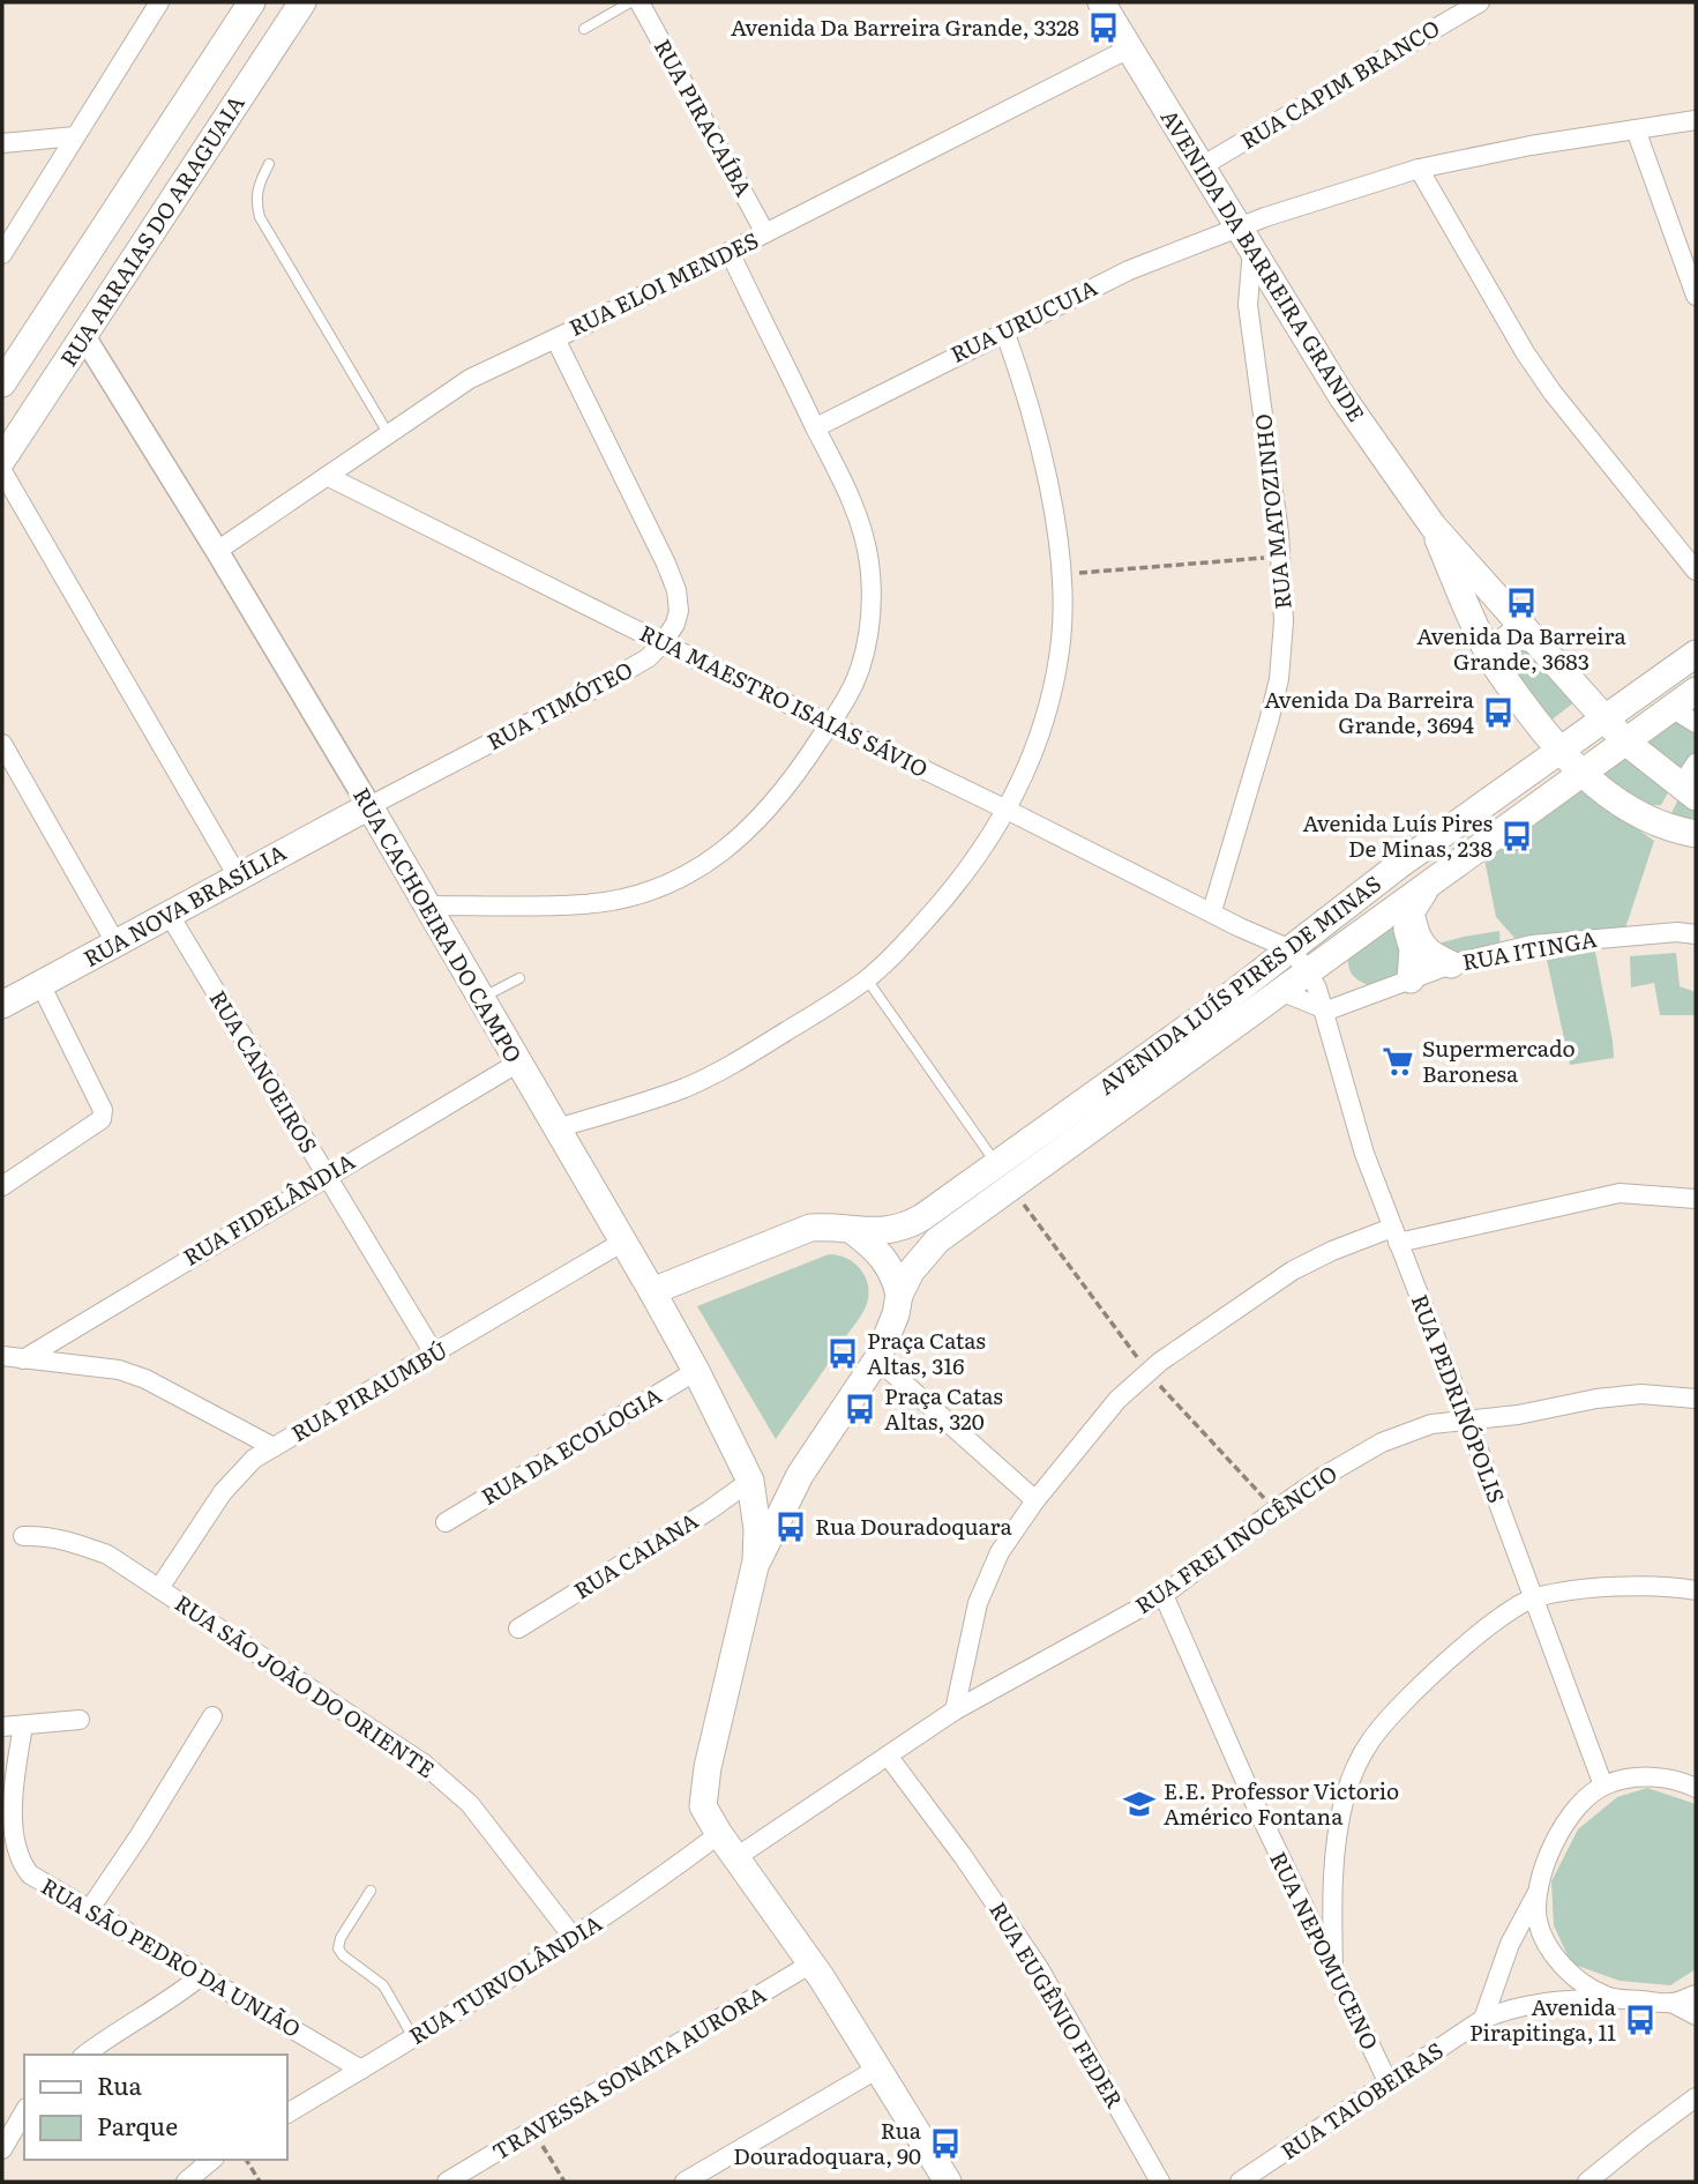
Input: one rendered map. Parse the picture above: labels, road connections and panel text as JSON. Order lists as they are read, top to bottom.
{
  "streets": {
    "main road": [
      "RUA ARRAIAS DO ARAGUAIA",
      "AVENIDA DA BARREIRA GRANDE",
      "RUA NOVA BRASÍLIA",
      "RUA CACHOEIRA DO CAMPO",
      "AVENIDA LUÍS PIRES DE MINAS"
    ],
    "street": [
      "RUA CAPIM BRANCO",
      "RUA PIRACAÍBA",
      "RUA ELOI MENDES",
      "RUA URUCUIA",
      "RUA MATOZINHO",
      "RUA MAESTRO ISAIAS SÁVIO",
      "RUA TIMÓTEO",
      "RUA ITINGA",
      "RUA CANOEIROS",
      "RUA FIDELÂNDIA",
      "RUA PIRAUMBÚ",
      "RUA PEDRINÓPOLIS",
      "RUA DA ECOLOGIA",
      "RUA FREI INOCÊNCIO",
      "RUA CAIANA",
      "RUA SÃO JOÃO DO ORIENTE",
      "RUA NEPOMUCENO",
      "RUA SÃO PEDRO DA UNIÃO",
      "RUA TURVOLÂNDIA",
      "RUA EUGÊNIO FEDER",
      "TRAVESSA SONATA AURORA",
      "RUA TAIOBEIRAS"
    ]
  },
  "crossings": [
    ["RUA CAPIM BRANCO", "AVENIDA DA BARREIRA GRANDE"],
    ["RUA PIRACAÍBA", "RUA ELOI MENDES"],
    ["RUA ARRAIAS DO ARAGUAIA", "RUA CACHOEIRA DO CAMPO"],
    ["AVENIDA DA BARREIRA GRANDE", "RUA ELOI MENDES"],
    ["AVENIDA DA BARREIRA GRANDE", "RUA URUCUIA"],
    ["AVENIDA DA BARREIRA GRANDE", "RUA MATOZINHO"],
    ["AVENIDA DA BARREIRA GRANDE", "AVENIDA LUÍS PIRES DE MINAS"],
    ["RUA ELOI MENDES", "RUA MAESTRO ISAIAS SÁVIO"],
    ["RUA ELOI MENDES", "RUA TIMÓTEO"],
    ["RUA ELOI MENDES", "RUA CACHOEIRA DO CAMPO"],
    ["RUA URUCUIA", "RUA MATOZINHO"],
    ["RUA MATOZINHO", "RUA MAESTRO ISAIAS SÁVIO"],
    ["RUA MAESTRO ISAIAS SÁVIO", "RUA TIMÓTEO"],
    ["RUA MAESTRO ISAIAS SÁVIO", "AVENIDA LUÍS PIRES DE MINAS"],
    ["RUA MAESTRO ISAIAS SÁVIO", "RUA PEDRINÓPOLIS"],
    ["RUA TIMÓTEO", "RUA NOVA BRASÍLIA"],
    ["RUA TIMÓTEO", "RUA CACHOEIRA DO CAMPO"],
    ["RUA NOVA BRASÍLIA", "RUA CACHOEIRA DO CAMPO"],
    ["RUA NOVA BRASÍLIA", "RUA CANOEIROS"],
    ["RUA CACHOEIRA DO CAMPO", "AVENIDA LUÍS PIRES DE MINAS"],
    ["RUA CACHOEIRA DO CAMPO", "RUA FIDELÂNDIA"],
    ["RUA CACHOEIRA DO CAMPO", "RUA PIRAUMBÚ"],
    ["RUA CACHOEIRA DO CAMPO", "RUA DA ECOLOGIA"],
    ["RUA CACHOEIRA DO CAMPO", "RUA CAIANA"],
    ["RUA ITINGA", "RUA PEDRINÓPOLIS"],
    ["AVENIDA LUÍS PIRES DE MINAS", "RUA PEDRINÓPOLIS"],
    ["RUA CANOEIROS", "RUA FIDELÂNDIA"],
    ["RUA CANOEIROS", "RUA PIRAUMBÚ"],
    ["RUA PIRAUMBÚ", "RUA SÃO JOÃO DO ORIENTE"],
    ["RUA PEDRINÓPOLIS", "RUA FREI INOCÊNCIO"],
    ["RUA FREI INOCÊNCIO", "RUA NEPOMUCENO"],
    ["RUA FREI INOCÊNCIO", "RUA EUGÊNIO FEDER"],
    ["RUA SÃO JOÃO DO ORIENTE", "RUA TURVOLÂNDIA"],
    ["RUA NEPOMUCENO", "RUA TAIOBEIRAS"],
    ["RUA SÃO PEDRO DA UNIÃO", "RUA TURVOLÂNDIA"]
  ],
  "places": {
    "bus stop": [
      "Avenida Da Barreira Grande, 3328",
      "Avenida Da Barreira Grande, 3683",
      "Avenida Da Barreira Grande, 3694",
      "Avenida Luís Pires De Minas, 238",
      "Praça Catas Altas, 316",
      "Praça Catas Altas, 320",
      "Rua Douradoquara",
      "Avenida Pirapitinga, 11",
      "Rua Douradoquara, 90"
    ],
    "supermarket": ["Supermercado Baronesa"],
    "school or university": ["E.E. Professor Victorio Américo Fontana"]
  },
  "legend": ["Rua", "Parque"]
}
